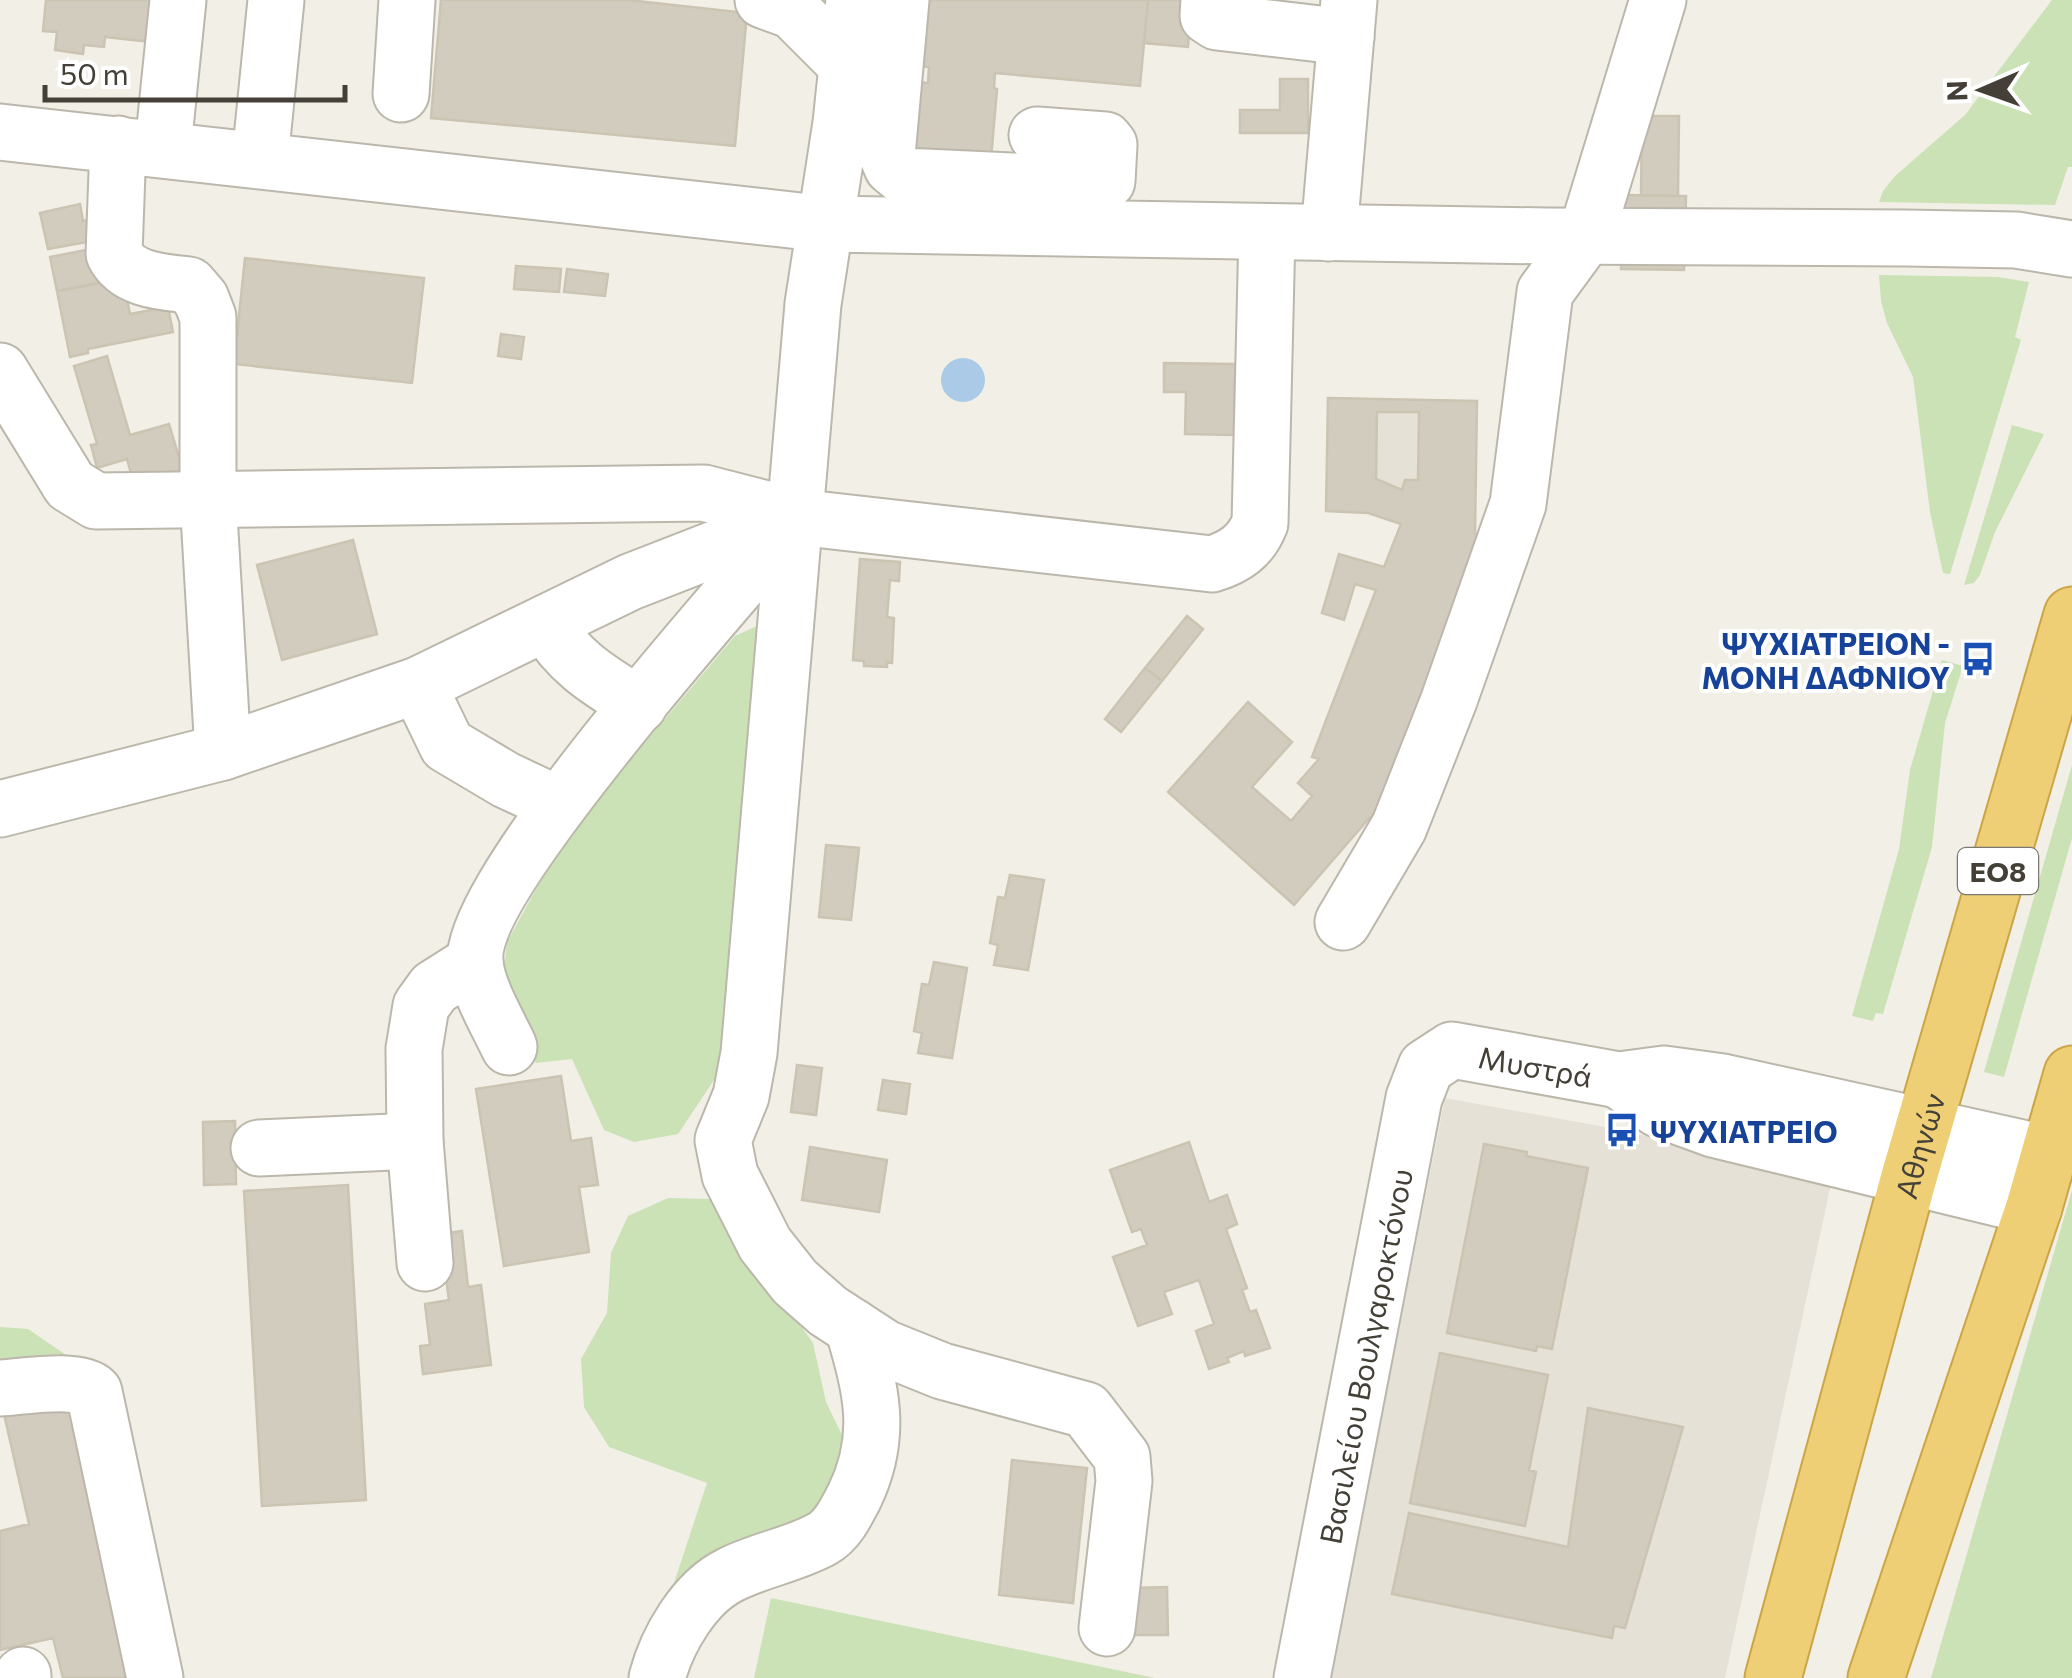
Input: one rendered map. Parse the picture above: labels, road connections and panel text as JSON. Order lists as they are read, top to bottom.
{
  "streets": {
    "highway": ["ΕΟ8", "Αθηνών"],
    "street": ["Μυστρά", "Βασιλείου Βουλγαροκτόνου"]
  },
  "crossings": [
    ["Μυστρά", "Αθηνών"],
    ["Μυστρά", "Βασιλείου Βουλγαροκτόνου"]
  ],
  "places": {
    "bus stop": ["ΨΥΧΙΑΤΡΕΙΟΝ - ΜΟΝΗ ΔΑΦΝΙΟΥ", "ΨΥΧΙΑΤΡΕΙΟ"]
  },
  "scale_bar": "50 m",
  "north": "left"
}
